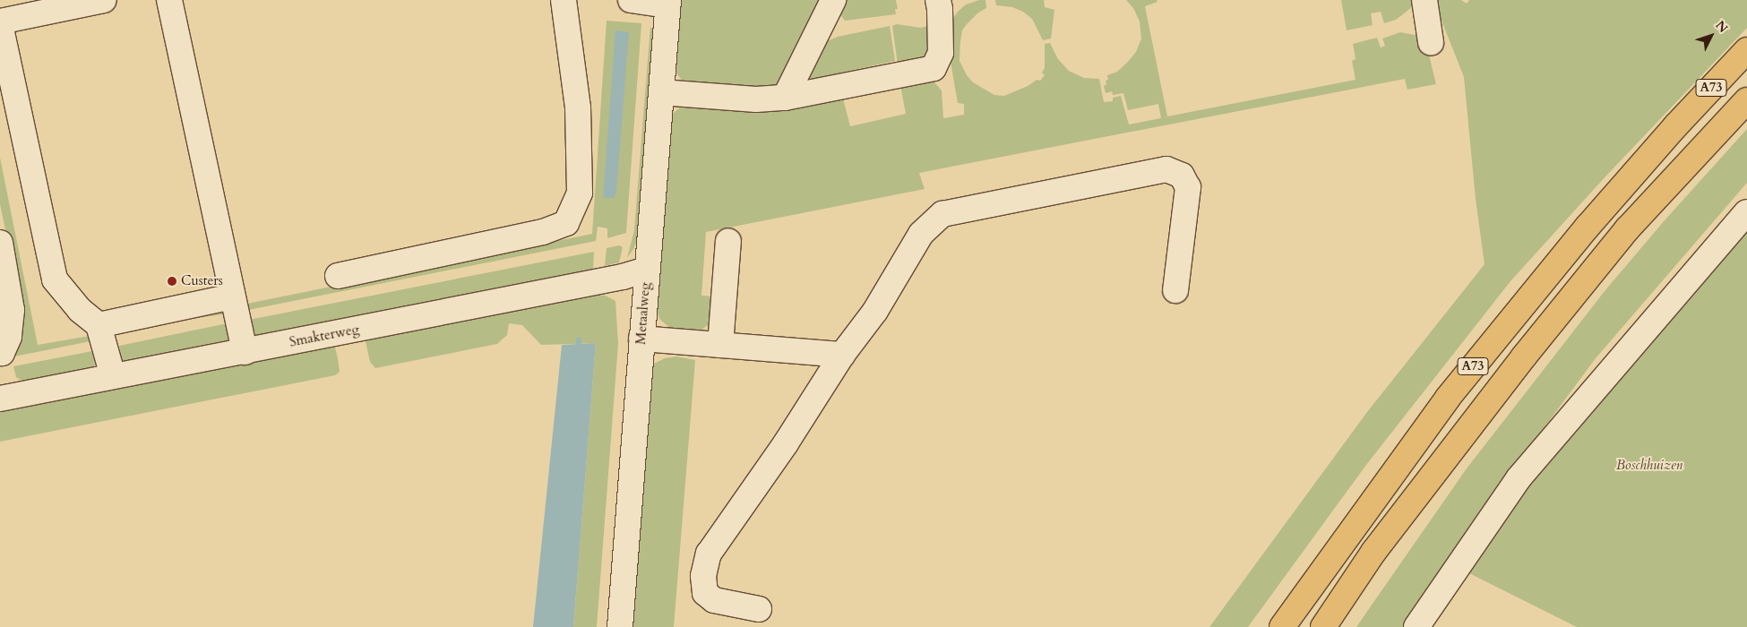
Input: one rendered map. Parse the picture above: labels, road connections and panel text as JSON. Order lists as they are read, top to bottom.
{
  "streets": {
    "highway": ["A73"],
    "street": ["Metaalweg", "Smakterweg"]
  },
  "crossings": [
    ["Metaalweg", "Smakterweg"]
  ],
  "parks": ["Boschhuizen"],
  "places": ["Custers"],
  "north": "top right"
}
